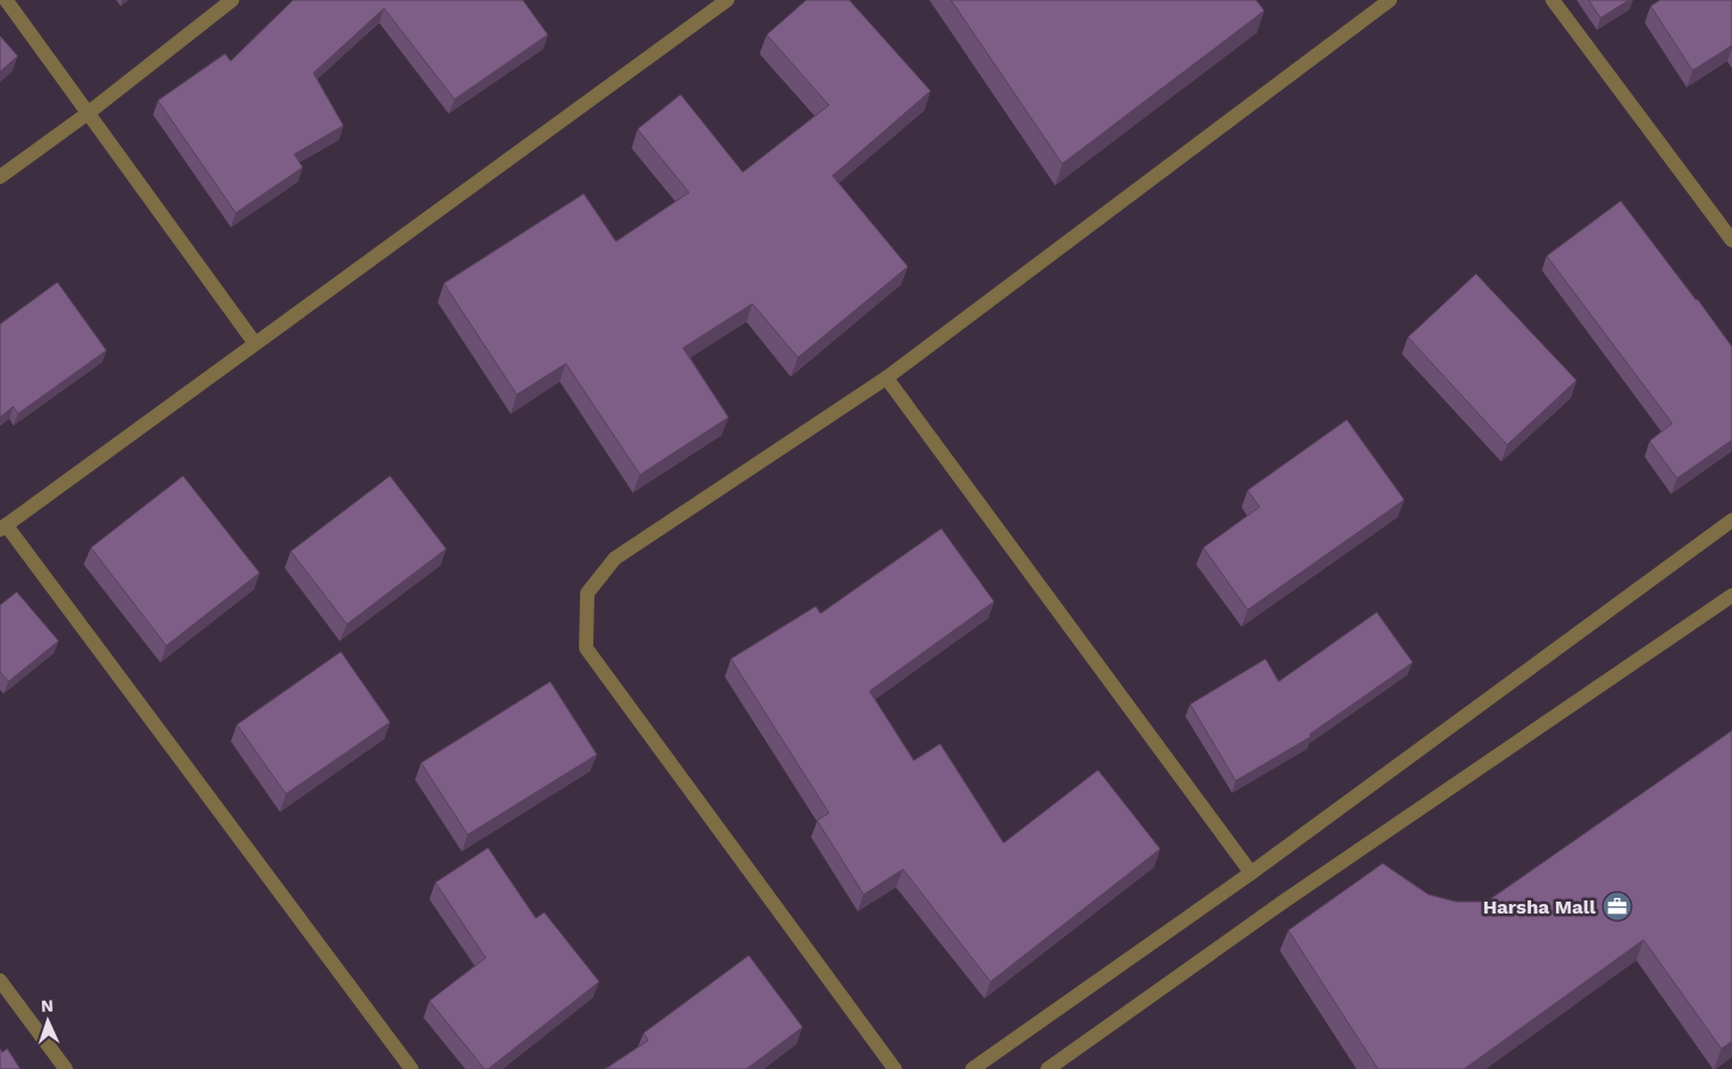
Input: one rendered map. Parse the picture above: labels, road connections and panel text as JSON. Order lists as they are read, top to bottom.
{
  "places": {
    "office": ["Harsha Mall"]
  },
  "north": "top"
}
